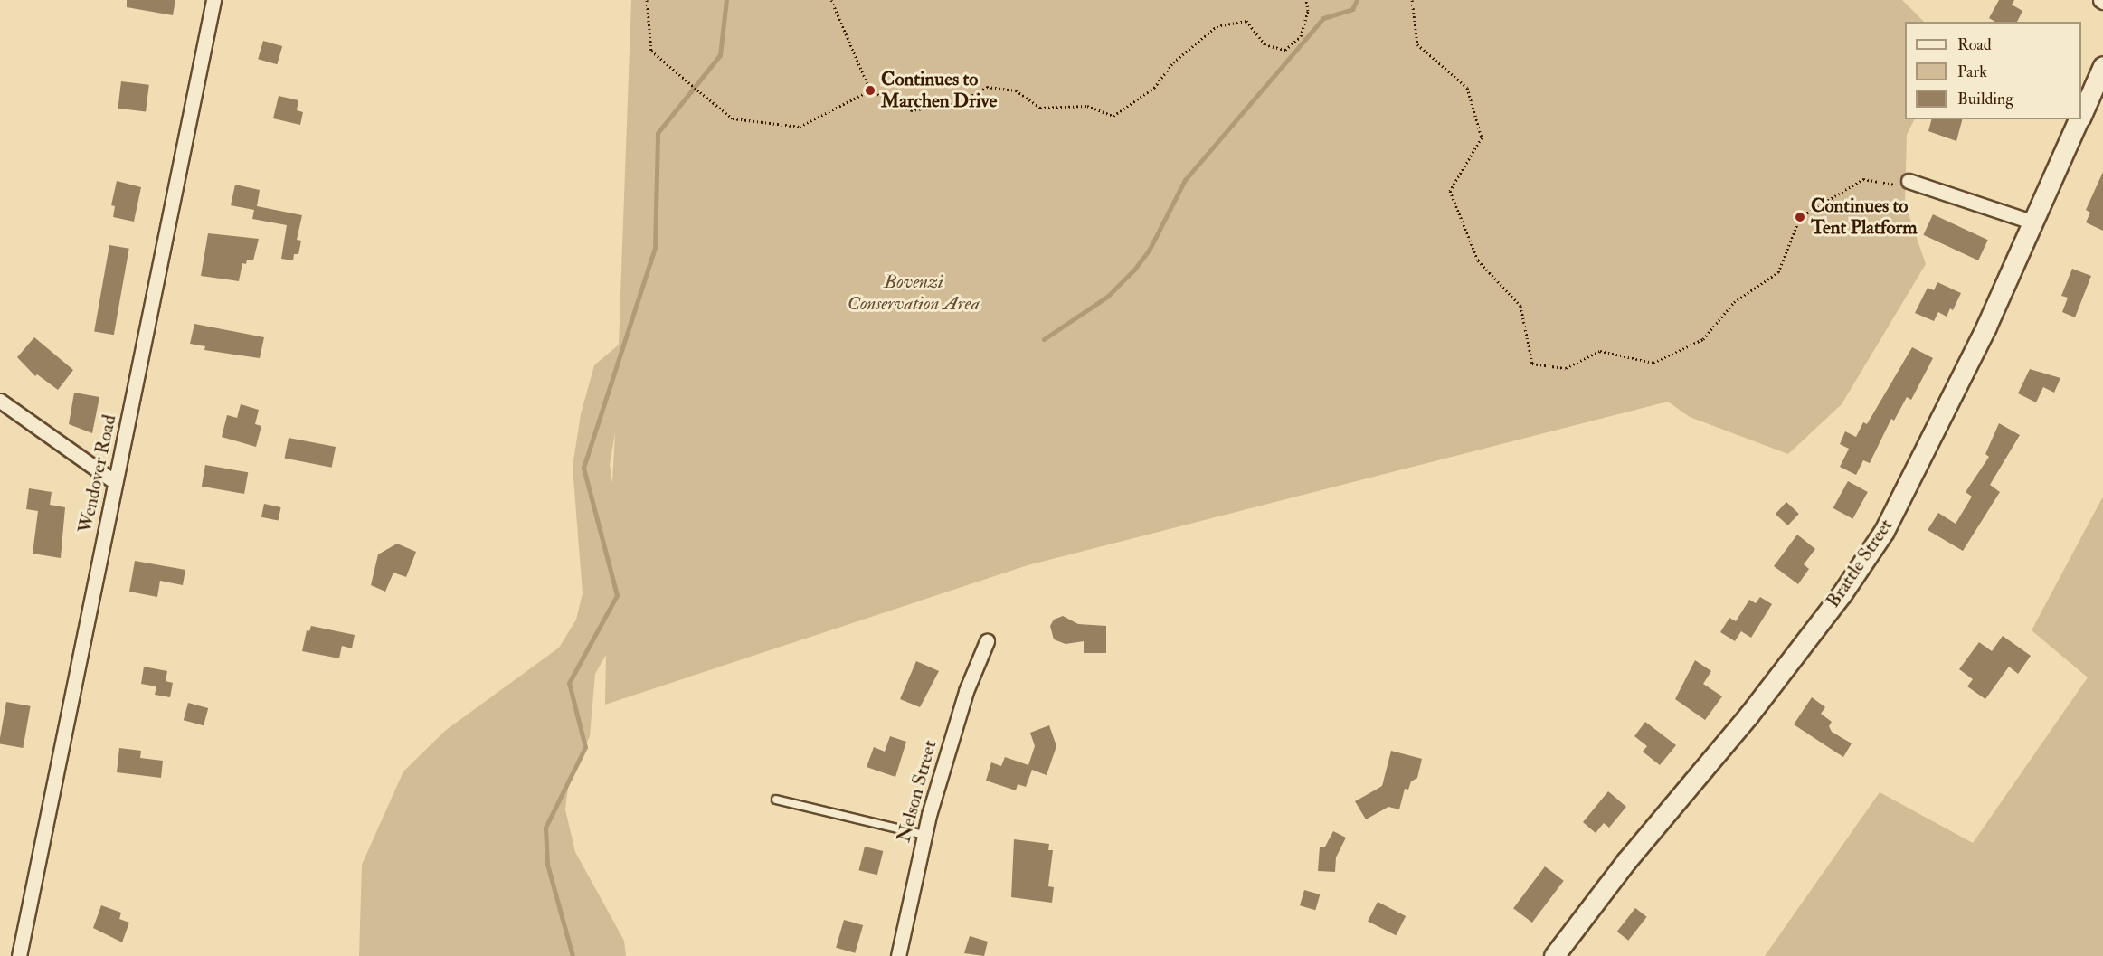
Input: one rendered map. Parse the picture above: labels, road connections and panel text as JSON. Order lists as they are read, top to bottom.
{
  "streets": {
    "street": ["Wendover Road", "Brattle Street", "Nelson Street"]
  },
  "parks": ["Bovenzi Conservation Area"],
  "places": ["Continues to Marchen Drive", "Continues to Tent Platform"],
  "legend": ["Road", "Park", "Building"]
}
